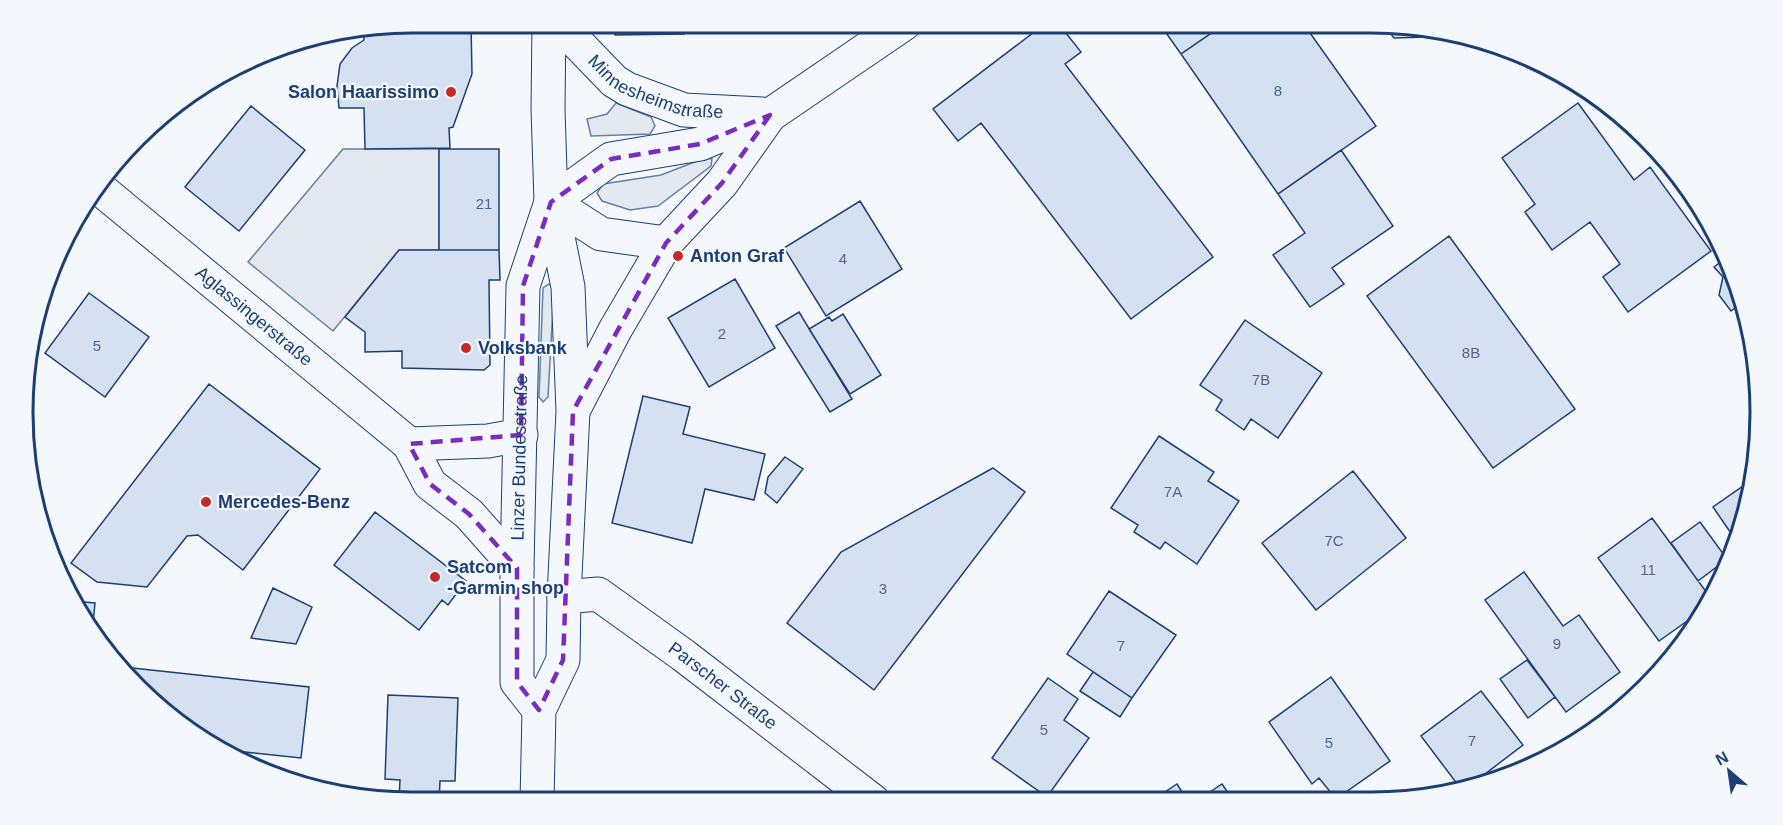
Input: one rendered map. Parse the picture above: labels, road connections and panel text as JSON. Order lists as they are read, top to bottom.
{
  "streets": {
    "main road": [
      "Minnesheimstraße",
      "Aglassingerstraße",
      "Linzer Bundesstraße",
      "Parscher Straße"
    ]
  },
  "crossings": [
    ["Minnesheimstraße", "Linzer Bundesstraße"],
    ["Aglassingerstraße", "Linzer Bundesstraße"],
    ["Linzer Bundesstraße", "Parscher Straße"]
  ],
  "places": [
    "Salon Haarissimo",
    "Anton Graf",
    "Volksbank",
    "Mercedes-Benz",
    "Satcom -Garmin shop"
  ],
  "house_numbers": [
    "8",
    "21",
    "4",
    "2",
    "5",
    "8B",
    "7B",
    "7A",
    "7C",
    "11",
    "3",
    "9",
    "7",
    "5",
    "7",
    "5"
  ],
  "north": "top left"
}
